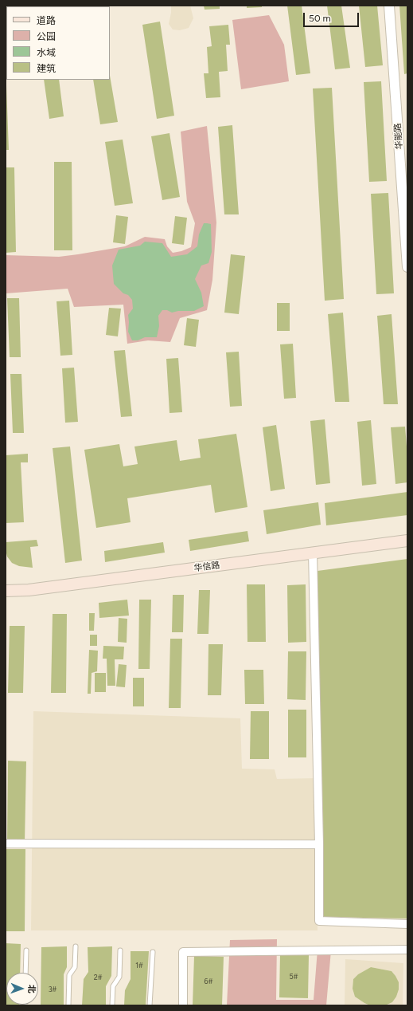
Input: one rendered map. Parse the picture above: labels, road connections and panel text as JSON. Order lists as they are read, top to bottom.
{
  "streets": {
    "main road": ["华信路"],
    "street": ["华能路"]
  },
  "house_numbers": [
    "1#",
    "5#",
    "2#",
    "6#",
    "3#"
  ],
  "legend": [
    "道路",
    "公园",
    "水域",
    "建筑"
  ],
  "scale_bar": "50 m",
  "north": "right"
}
